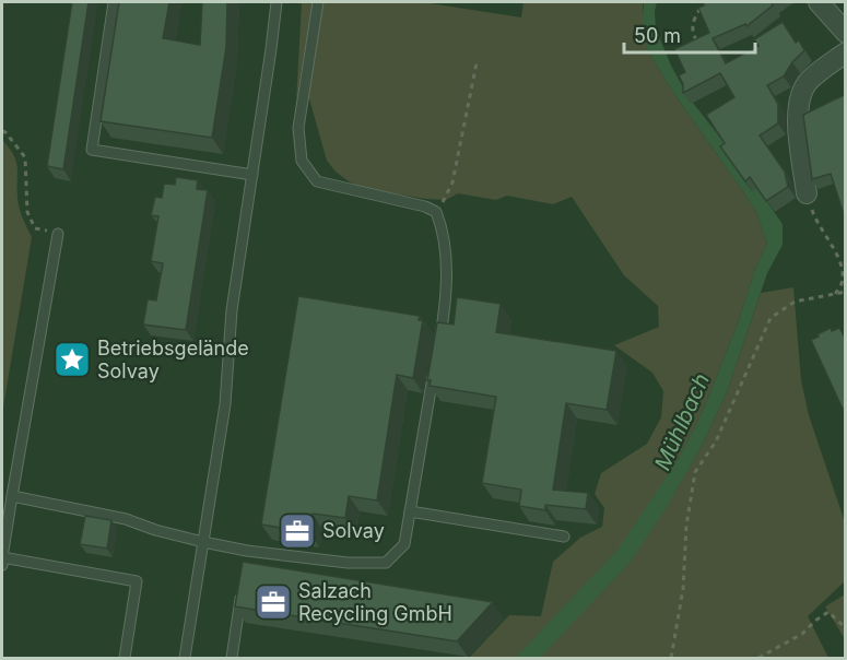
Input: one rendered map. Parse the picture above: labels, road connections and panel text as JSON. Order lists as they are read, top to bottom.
{
  "water": ["Mühlbach"],
  "places": {
    "place": ["Betriebsgelände Solvay"],
    "office": ["Solvay", "Salzach Recycling GmbH"]
  },
  "scale_bar": "50 m"
}
